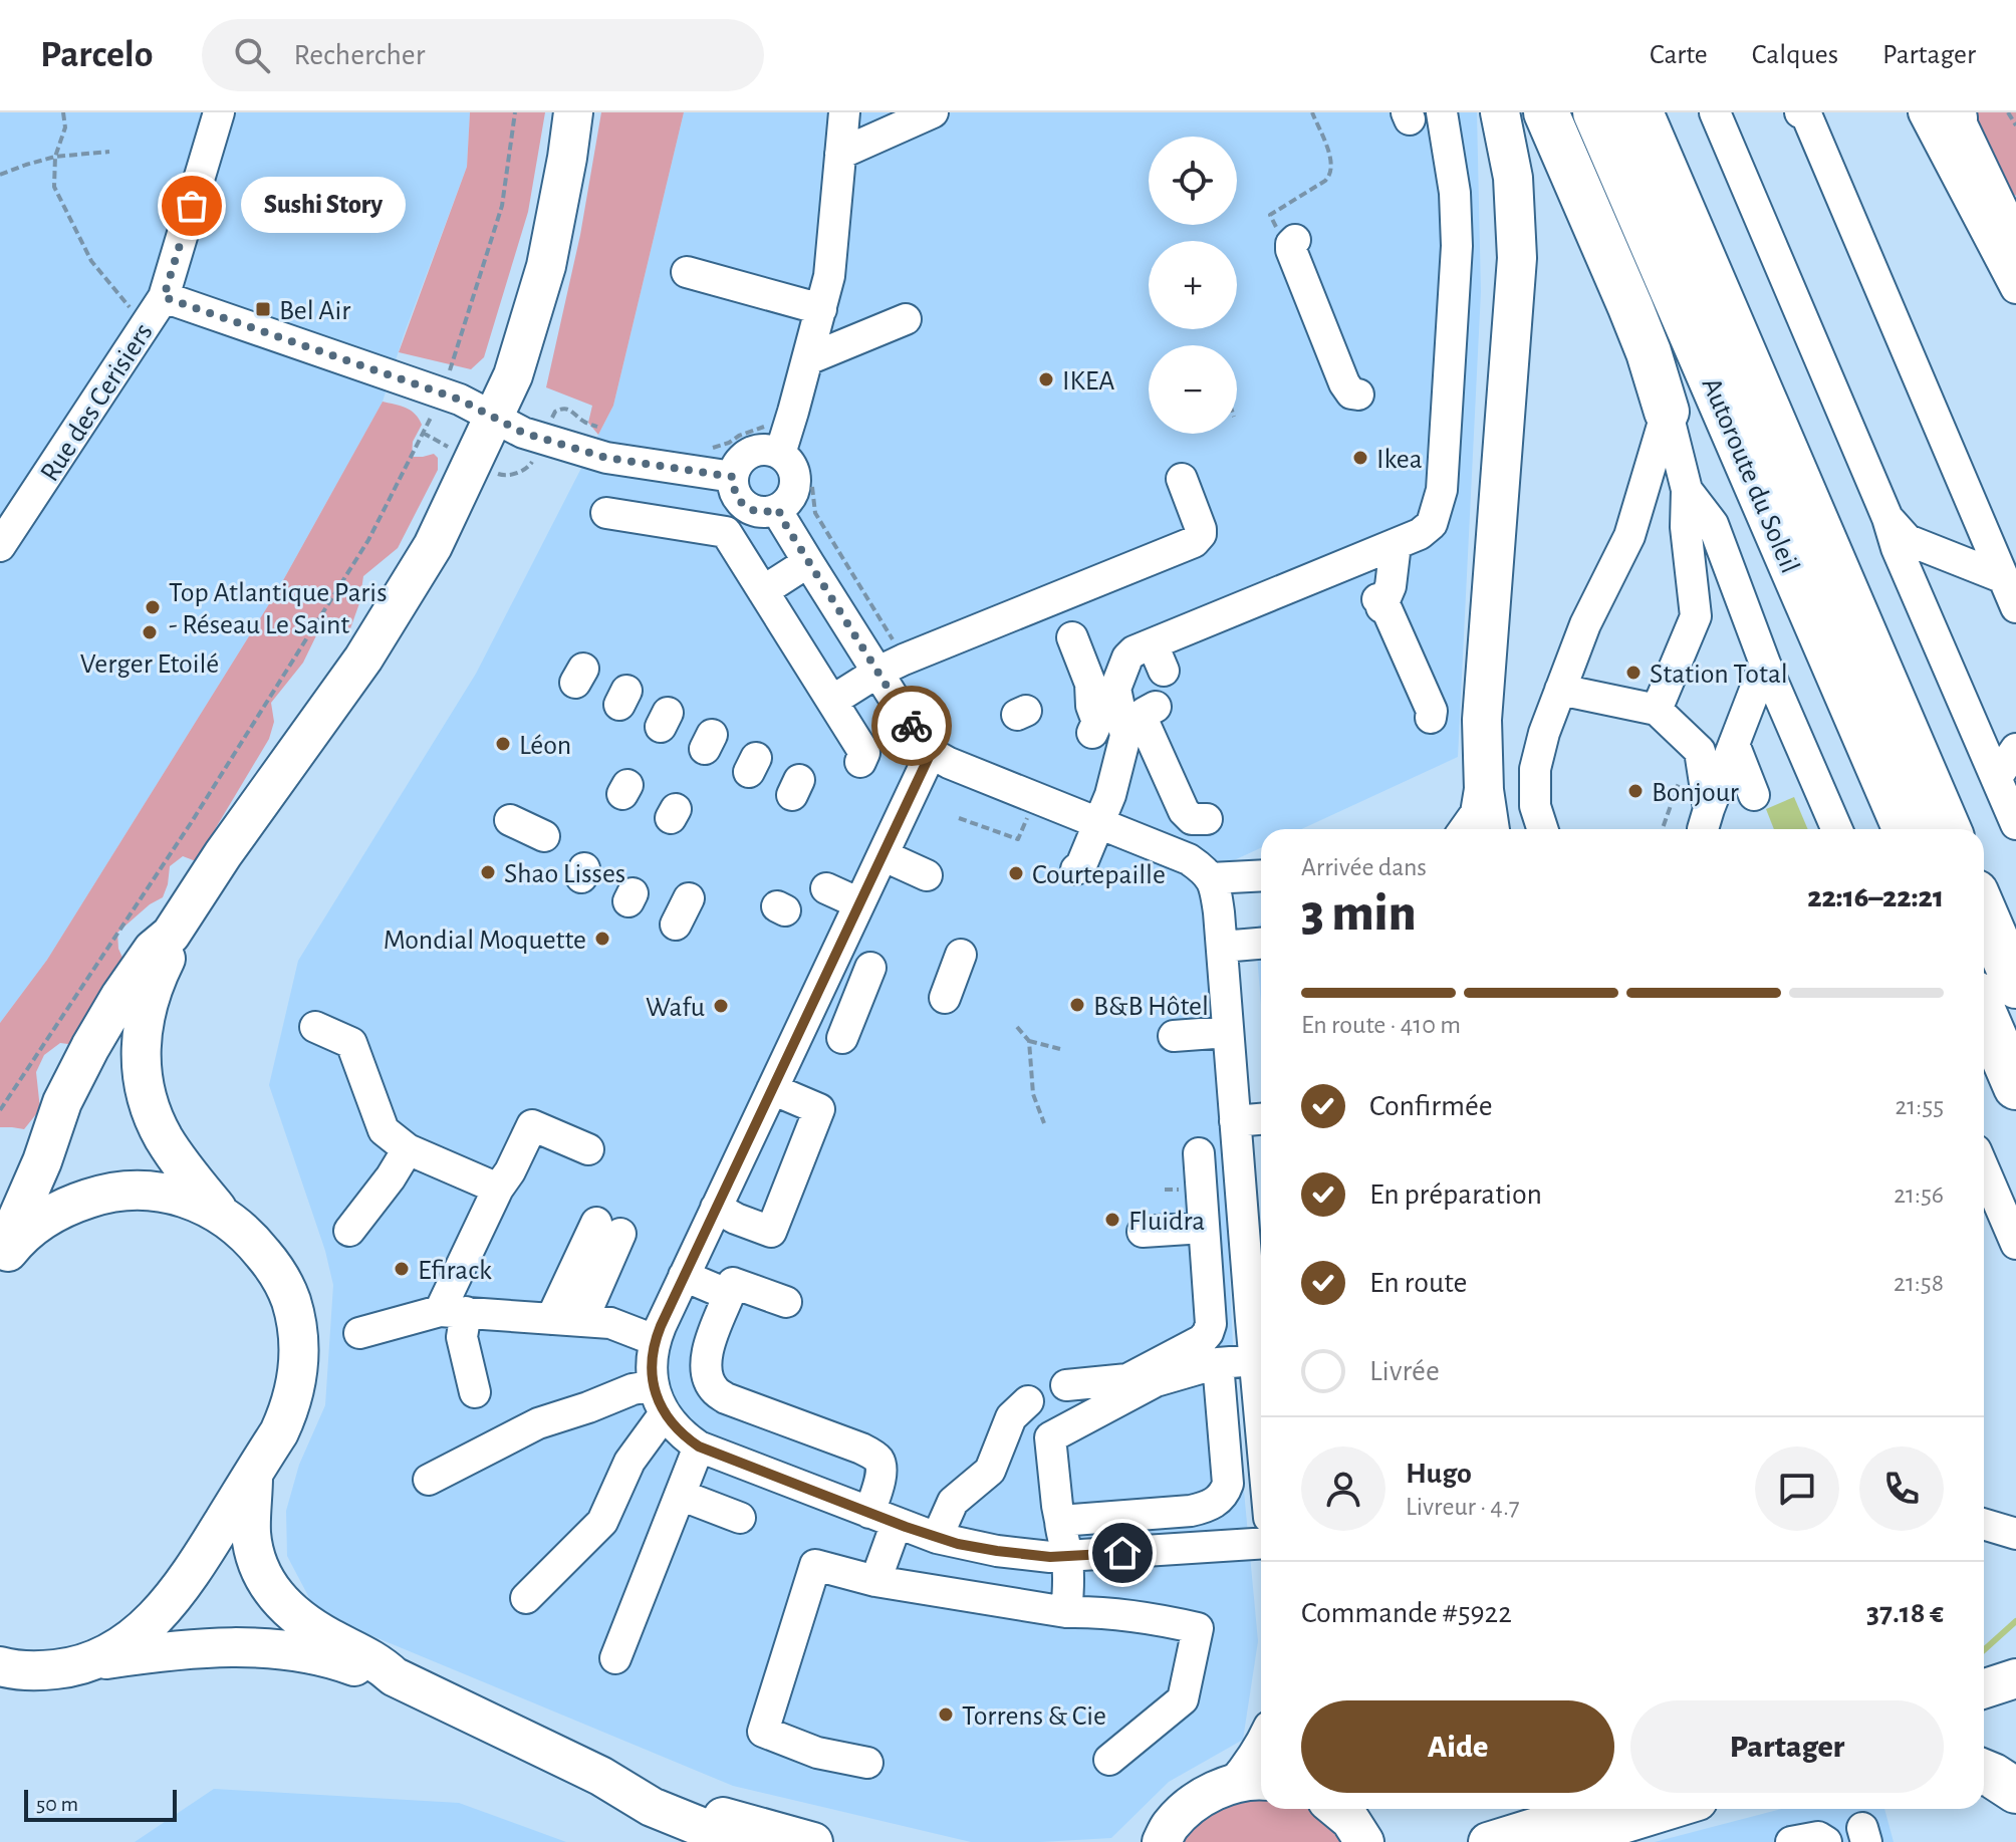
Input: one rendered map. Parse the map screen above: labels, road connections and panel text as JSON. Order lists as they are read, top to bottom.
{
  "streets": {
    "highway": ["Autoroute du Soleil"],
    "street": ["Rue des Cerisiers"]
  },
  "places": {
    "other": [
      "Sushi Story",
      "IKEA",
      "Ikea",
      "Top Atlantique Paris - Réseau Le Saint",
      "Verger Etoilé",
      "Station Total",
      "Léon",
      "Bonjour",
      "Shao Lisses",
      "Courtepaille",
      "Mondial Moquette",
      "B&B Hôtel",
      "Wafu",
      "Fluidra",
      "Efirack",
      "Torrens & Cie"
    ],
    "transit": ["Bel Air"]
  },
  "scale_bar": "50 m",
  "page": {
    "header": "Parcelo",
    "search": "Rechercher",
    "nav": ["Carte", "Calques", "Partager"],
    "map_buttons": ["+", "−"],
    "bubble": "Sushi Story",
    "heading": ["3 min", "Arrivée dans", "22:16–22:21"],
    "panel": [
      "Hugo",
      "Livreur · 4.7",
      "Commande #5922",
      "37.18 €"
    ],
    "bar": "En route · 410 m",
    "list": [
      ["Confirmée", "21:55"],
      ["En préparation", "21:56"],
      ["En route", "21:58"],
      "Livrée"
    ],
    "buttons": ["Aide", "Partager"],
    "scale": "50 m"
  }
}
